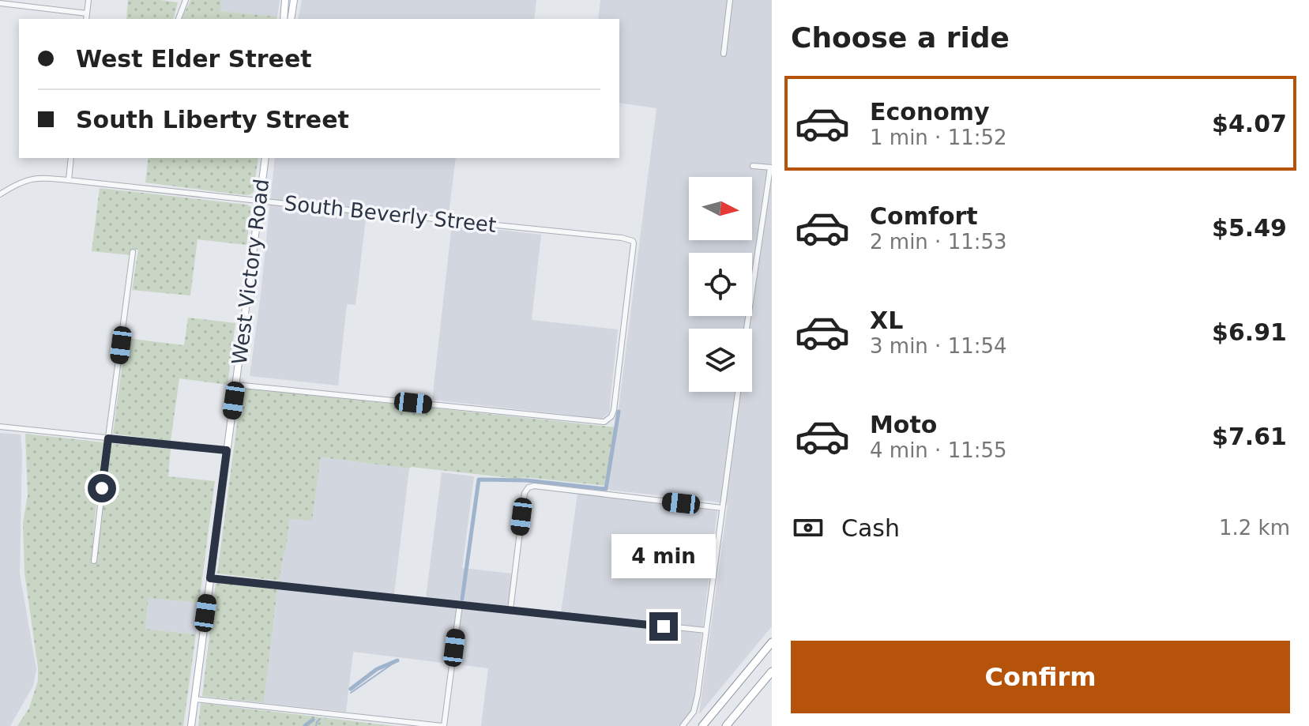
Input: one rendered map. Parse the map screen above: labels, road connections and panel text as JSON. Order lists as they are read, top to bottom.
{
  "streets": {
    "main road": ["West Victory Road"],
    "street": ["South Beverly Street"]
  },
  "crossings": [
    ["South Beverly Street", "West Victory Road"]
  ],
  "north": "right",
  "page": {
    "heading": "Choose a ride",
    "banner": ["West Elder Street", "South Liberty Street"],
    "list": [
      {
        "name": "Economy",
        "note": "1 min · 11:52",
        "value": "$4.07"
      },
      {
        "name": "Comfort",
        "note": "2 min · 11:53",
        "value": "$5.49"
      },
      {
        "name": "XL",
        "note": "3 min · 11:54",
        "value": "$6.91"
      },
      {
        "name": "Moto",
        "note": "4 min · 11:55",
        "value": "$7.61"
      }
    ],
    "pay": ["Cash", "1.2 km"],
    "bubble": "4 min",
    "buttons": "Confirm"
  }
}
